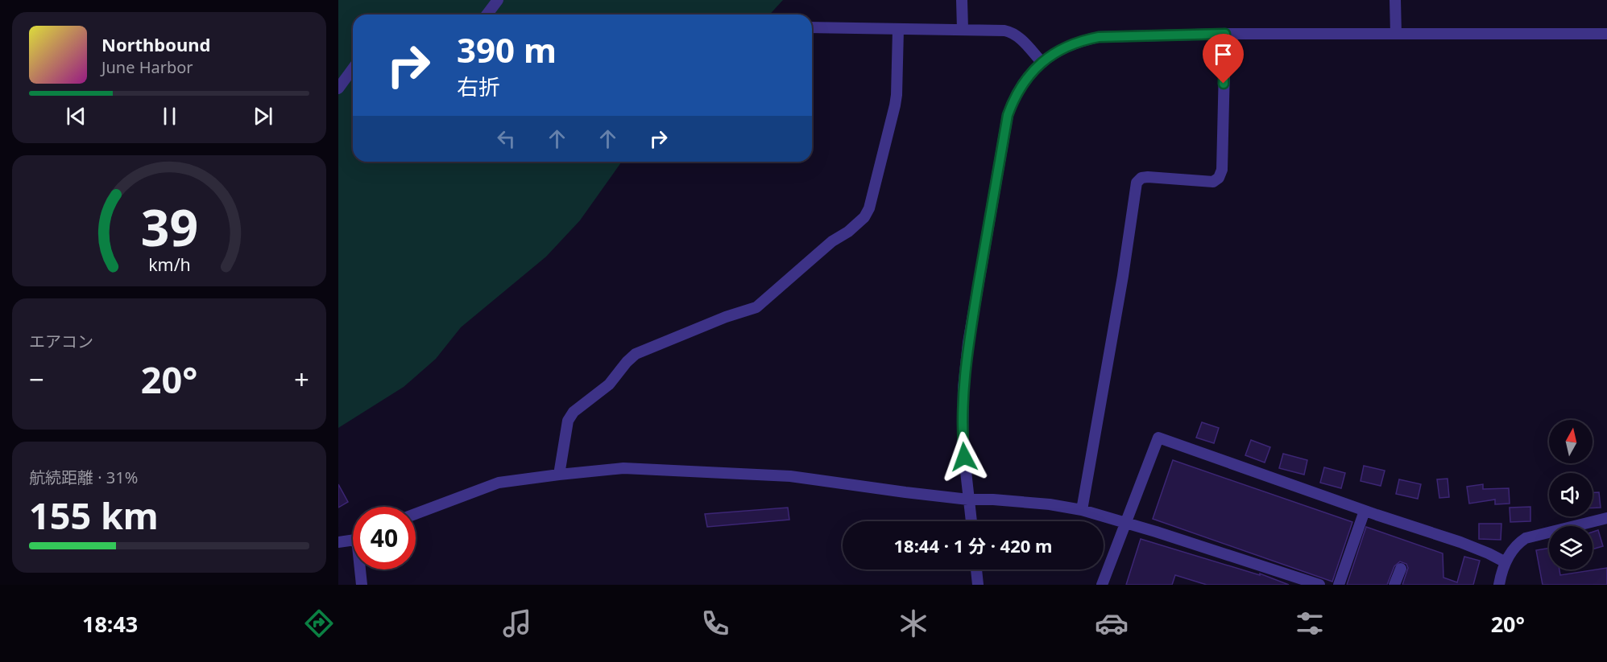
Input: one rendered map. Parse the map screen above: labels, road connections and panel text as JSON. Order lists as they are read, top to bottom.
{
  "north": "top",
  "page": {
    "turn": ["390 m", "右折"],
    "song": ["Northbound", "June Harbor"],
    "tile": [
      "エアコン",
      ["航続距離 · 31%", "155 km"]
    ],
    "heat": ["−", "20°", "+"],
    "limit": "40",
    "trip": "18:44 · 1 分 · 420 m",
    "tabs": ["18:43", "20°"],
    "gauge": ["39", "km/h"]
  }
}
